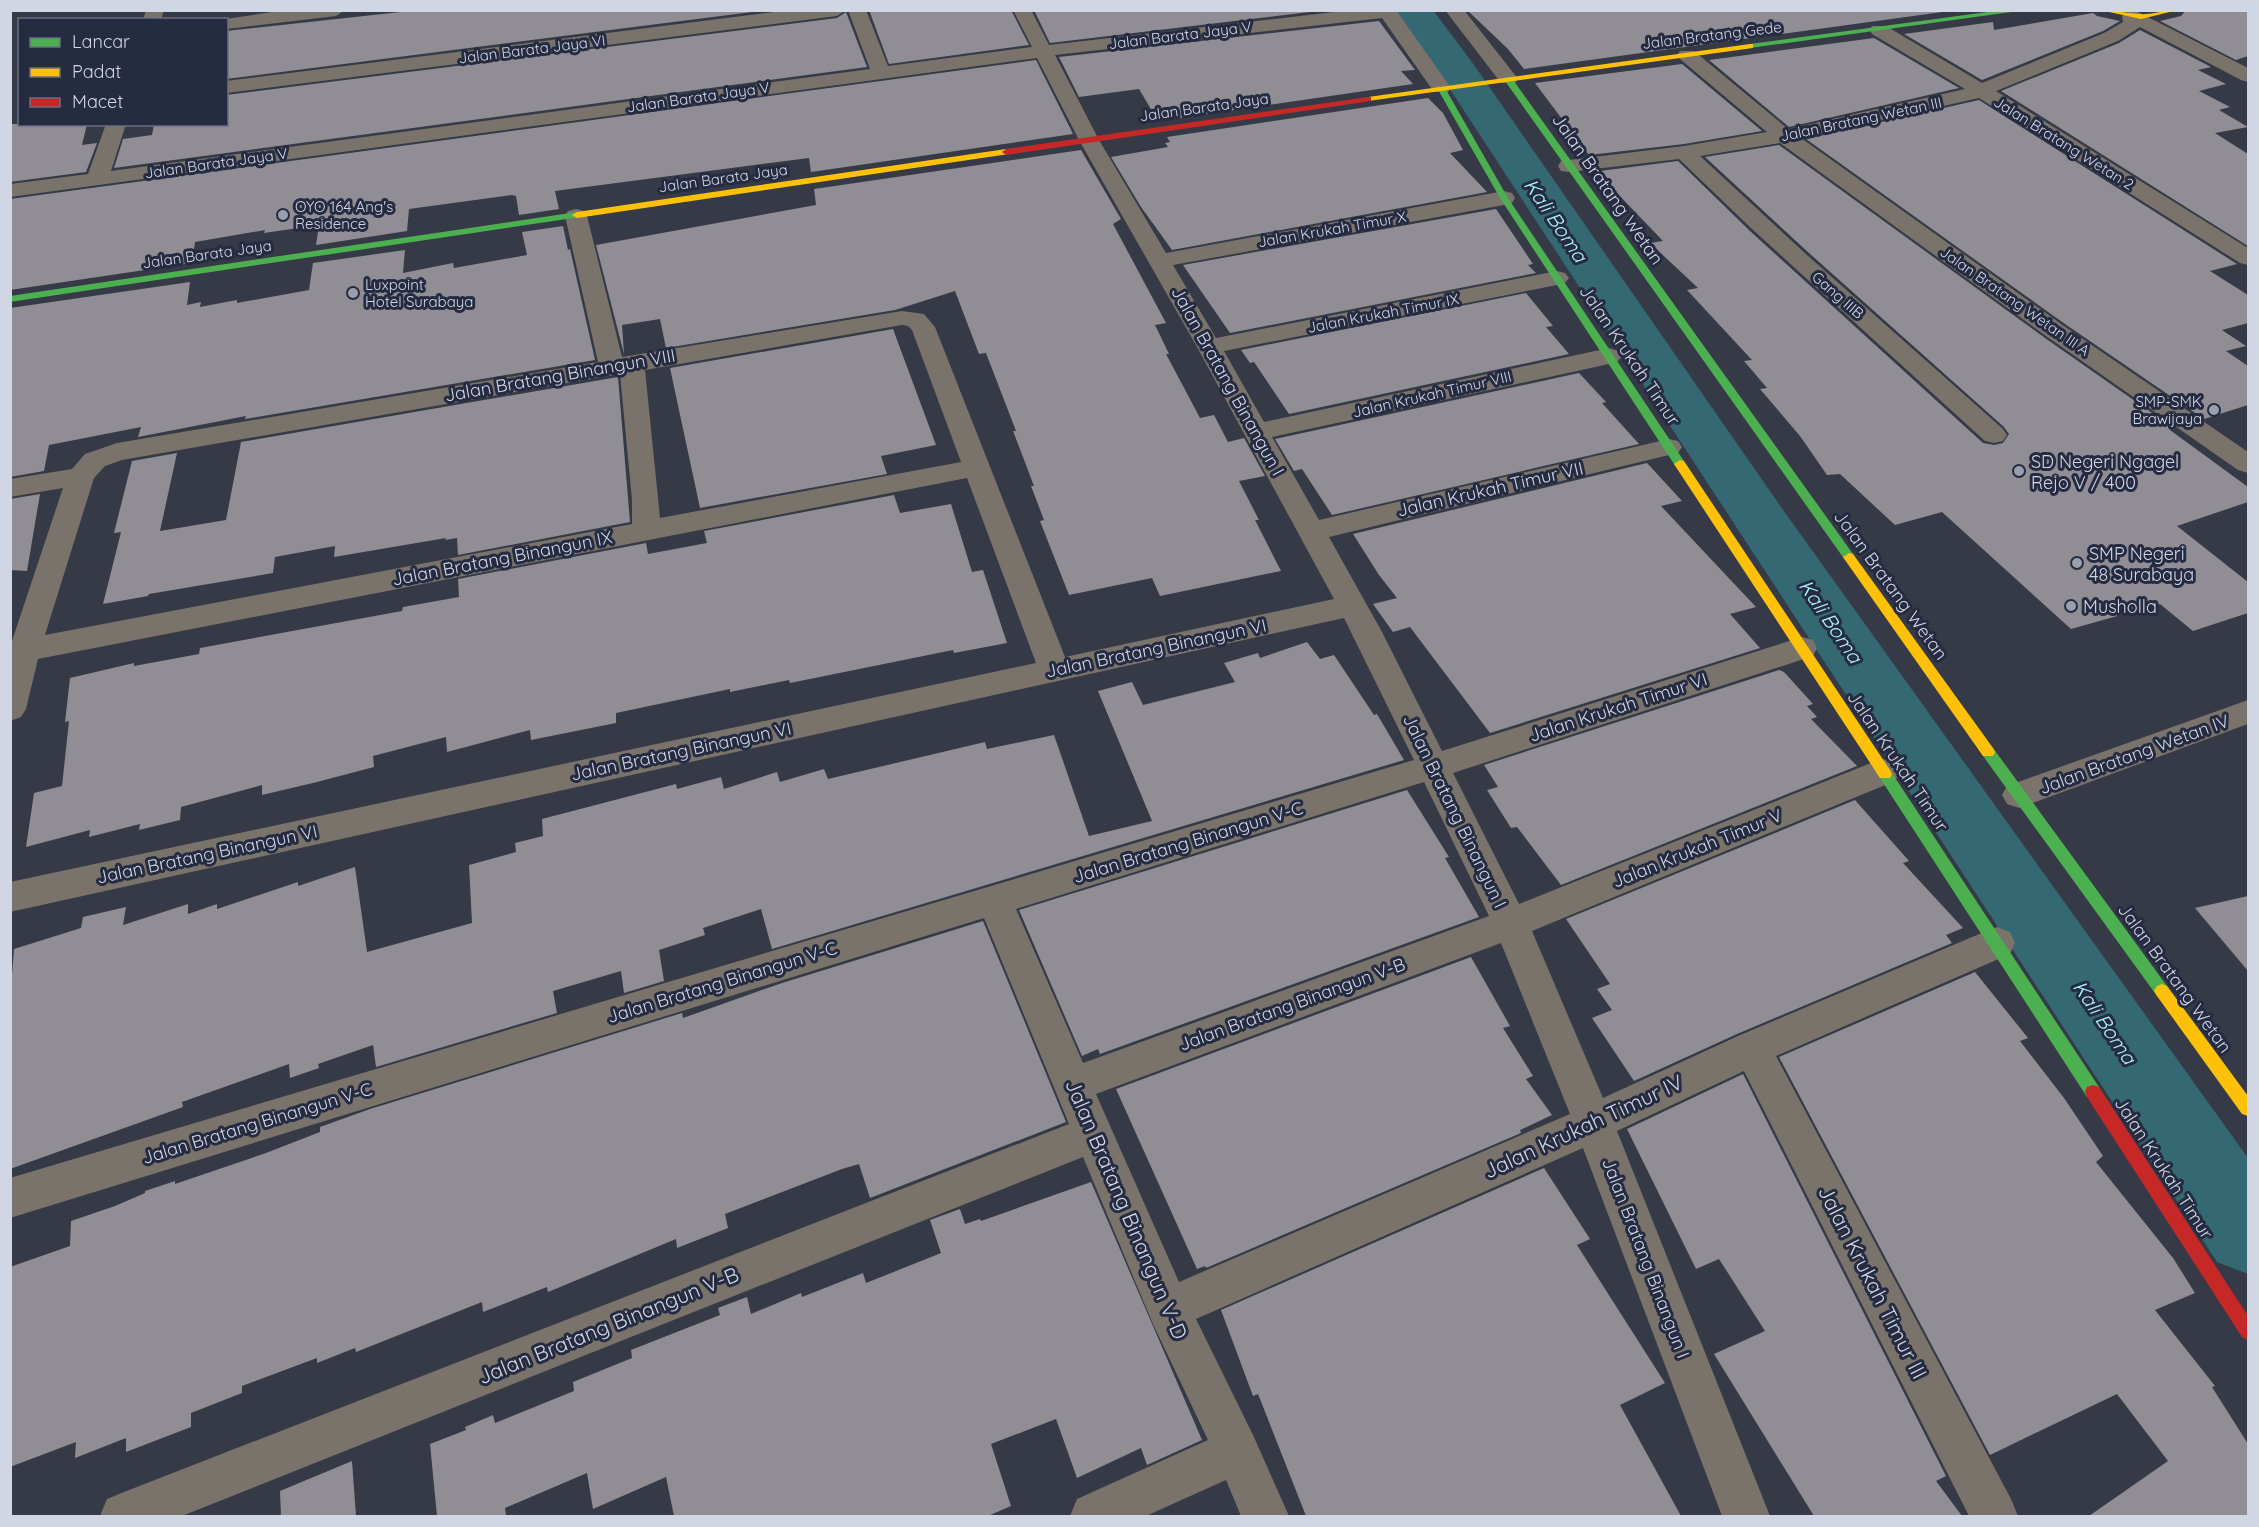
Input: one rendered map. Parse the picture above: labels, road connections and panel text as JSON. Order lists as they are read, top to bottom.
{
  "streets": {
    "street": [
      "Jalan Barata Jaya V",
      "Jalan Bratang Gede",
      "Jalan Barata Jaya VI",
      "Jalan Barata Jaya",
      "Jalan Bratang Wetan III",
      "Jalan Bratang Wetan 2",
      "Jalan Bratang Wetan",
      "Jalan Krukah Timur X",
      "Gang IIIB",
      "Jalan Bratang Wetan III A",
      "Jalan Krukah Timur IX",
      "Jalan Krukah Timur",
      "Jalan Bratang Binangun VIII",
      "Jalan Bratang Binangun I",
      "Jalan Krukah Timur VIII",
      "Jalan Krukah Timur VII",
      "Jalan Bratang Binangun IX",
      "Jalan Bratang Binangun VI",
      "Jalan Krukah Timur VI",
      "Jalan Bratang Wetan IV",
      "Jalan Bratang Binangun V-C",
      "Jalan Krukah Timur V",
      "Jalan Bratang Binangun V-B",
      "Jalan Krukah Timur IV",
      "Jalan Bratang Binangun V-D",
      "Jalan Krukah Timur III"
    ]
  },
  "crossings": [
    ["Jalan Barata Jaya V", "Jalan Bratang Binangun I"],
    ["Jalan Bratang Gede", "Jalan Barata Jaya"],
    ["Jalan Bratang Gede", "Jalan Bratang Wetan 2"],
    ["Jalan Bratang Gede", "Jalan Bratang Wetan"],
    ["Jalan Bratang Gede", "Jalan Bratang Wetan III A"],
    ["Jalan Bratang Gede", "Jalan Krukah Timur"],
    ["Jalan Barata Jaya", "Jalan Krukah Timur"],
    ["Jalan Barata Jaya", "Jalan Bratang Binangun I"],
    ["Jalan Bratang Wetan III", "Jalan Bratang Wetan 2"],
    ["Jalan Bratang Wetan III", "Jalan Bratang Wetan"],
    ["Jalan Bratang Wetan III", "Gang IIIB"],
    ["Jalan Bratang Wetan III", "Jalan Bratang Wetan III A"],
    ["Jalan Bratang Wetan", "Jalan Bratang Wetan IV"],
    ["Jalan Krukah Timur X", "Jalan Krukah Timur"],
    ["Jalan Krukah Timur X", "Jalan Bratang Binangun I"],
    ["Jalan Krukah Timur IX", "Jalan Krukah Timur"],
    ["Jalan Krukah Timur IX", "Jalan Bratang Binangun I"],
    ["Jalan Krukah Timur", "Jalan Krukah Timur VIII"],
    ["Jalan Krukah Timur", "Jalan Krukah Timur VII"],
    ["Jalan Krukah Timur", "Jalan Krukah Timur VI"],
    ["Jalan Krukah Timur", "Jalan Krukah Timur V"],
    ["Jalan Krukah Timur", "Jalan Krukah Timur IV"],
    ["Jalan Bratang Binangun VIII", "Jalan Bratang Binangun IX"],
    ["Jalan Bratang Binangun VIII", "Jalan Bratang Binangun VI"],
    ["Jalan Bratang Binangun I", "Jalan Krukah Timur VIII"],
    ["Jalan Bratang Binangun I", "Jalan Krukah Timur VII"],
    ["Jalan Bratang Binangun I", "Jalan Bratang Binangun VI"],
    ["Jalan Bratang Binangun I", "Jalan Krukah Timur VI"],
    ["Jalan Bratang Binangun I", "Jalan Bratang Binangun V-C"],
    ["Jalan Bratang Binangun I", "Jalan Krukah Timur V"],
    ["Jalan Bratang Binangun I", "Jalan Bratang Binangun V-B"],
    ["Jalan Bratang Binangun I", "Jalan Krukah Timur IV"],
    ["Jalan Krukah Timur VI", "Jalan Bratang Binangun V-C"],
    ["Jalan Bratang Binangun V-C", "Jalan Bratang Binangun V-D"],
    ["Jalan Krukah Timur V", "Jalan Bratang Binangun V-B"],
    ["Jalan Bratang Binangun V-B", "Jalan Bratang Binangun V-D"],
    ["Jalan Krukah Timur IV", "Jalan Bratang Binangun V-D"],
    ["Jalan Krukah Timur IV", "Jalan Krukah Timur III"]
  ],
  "water": ["Kali Boma"],
  "places": [
    "OYO 164 Ang's Residence",
    "Luxpoint Hotel Surabaya",
    "SMP-SMK Brawijaya",
    "SD Negeri Ngagel Rejo V / 400",
    "SMP Negeri 48 Surabaya",
    "Musholla"
  ],
  "legend": ["Lancar", "Padat", "Macet"]
}
